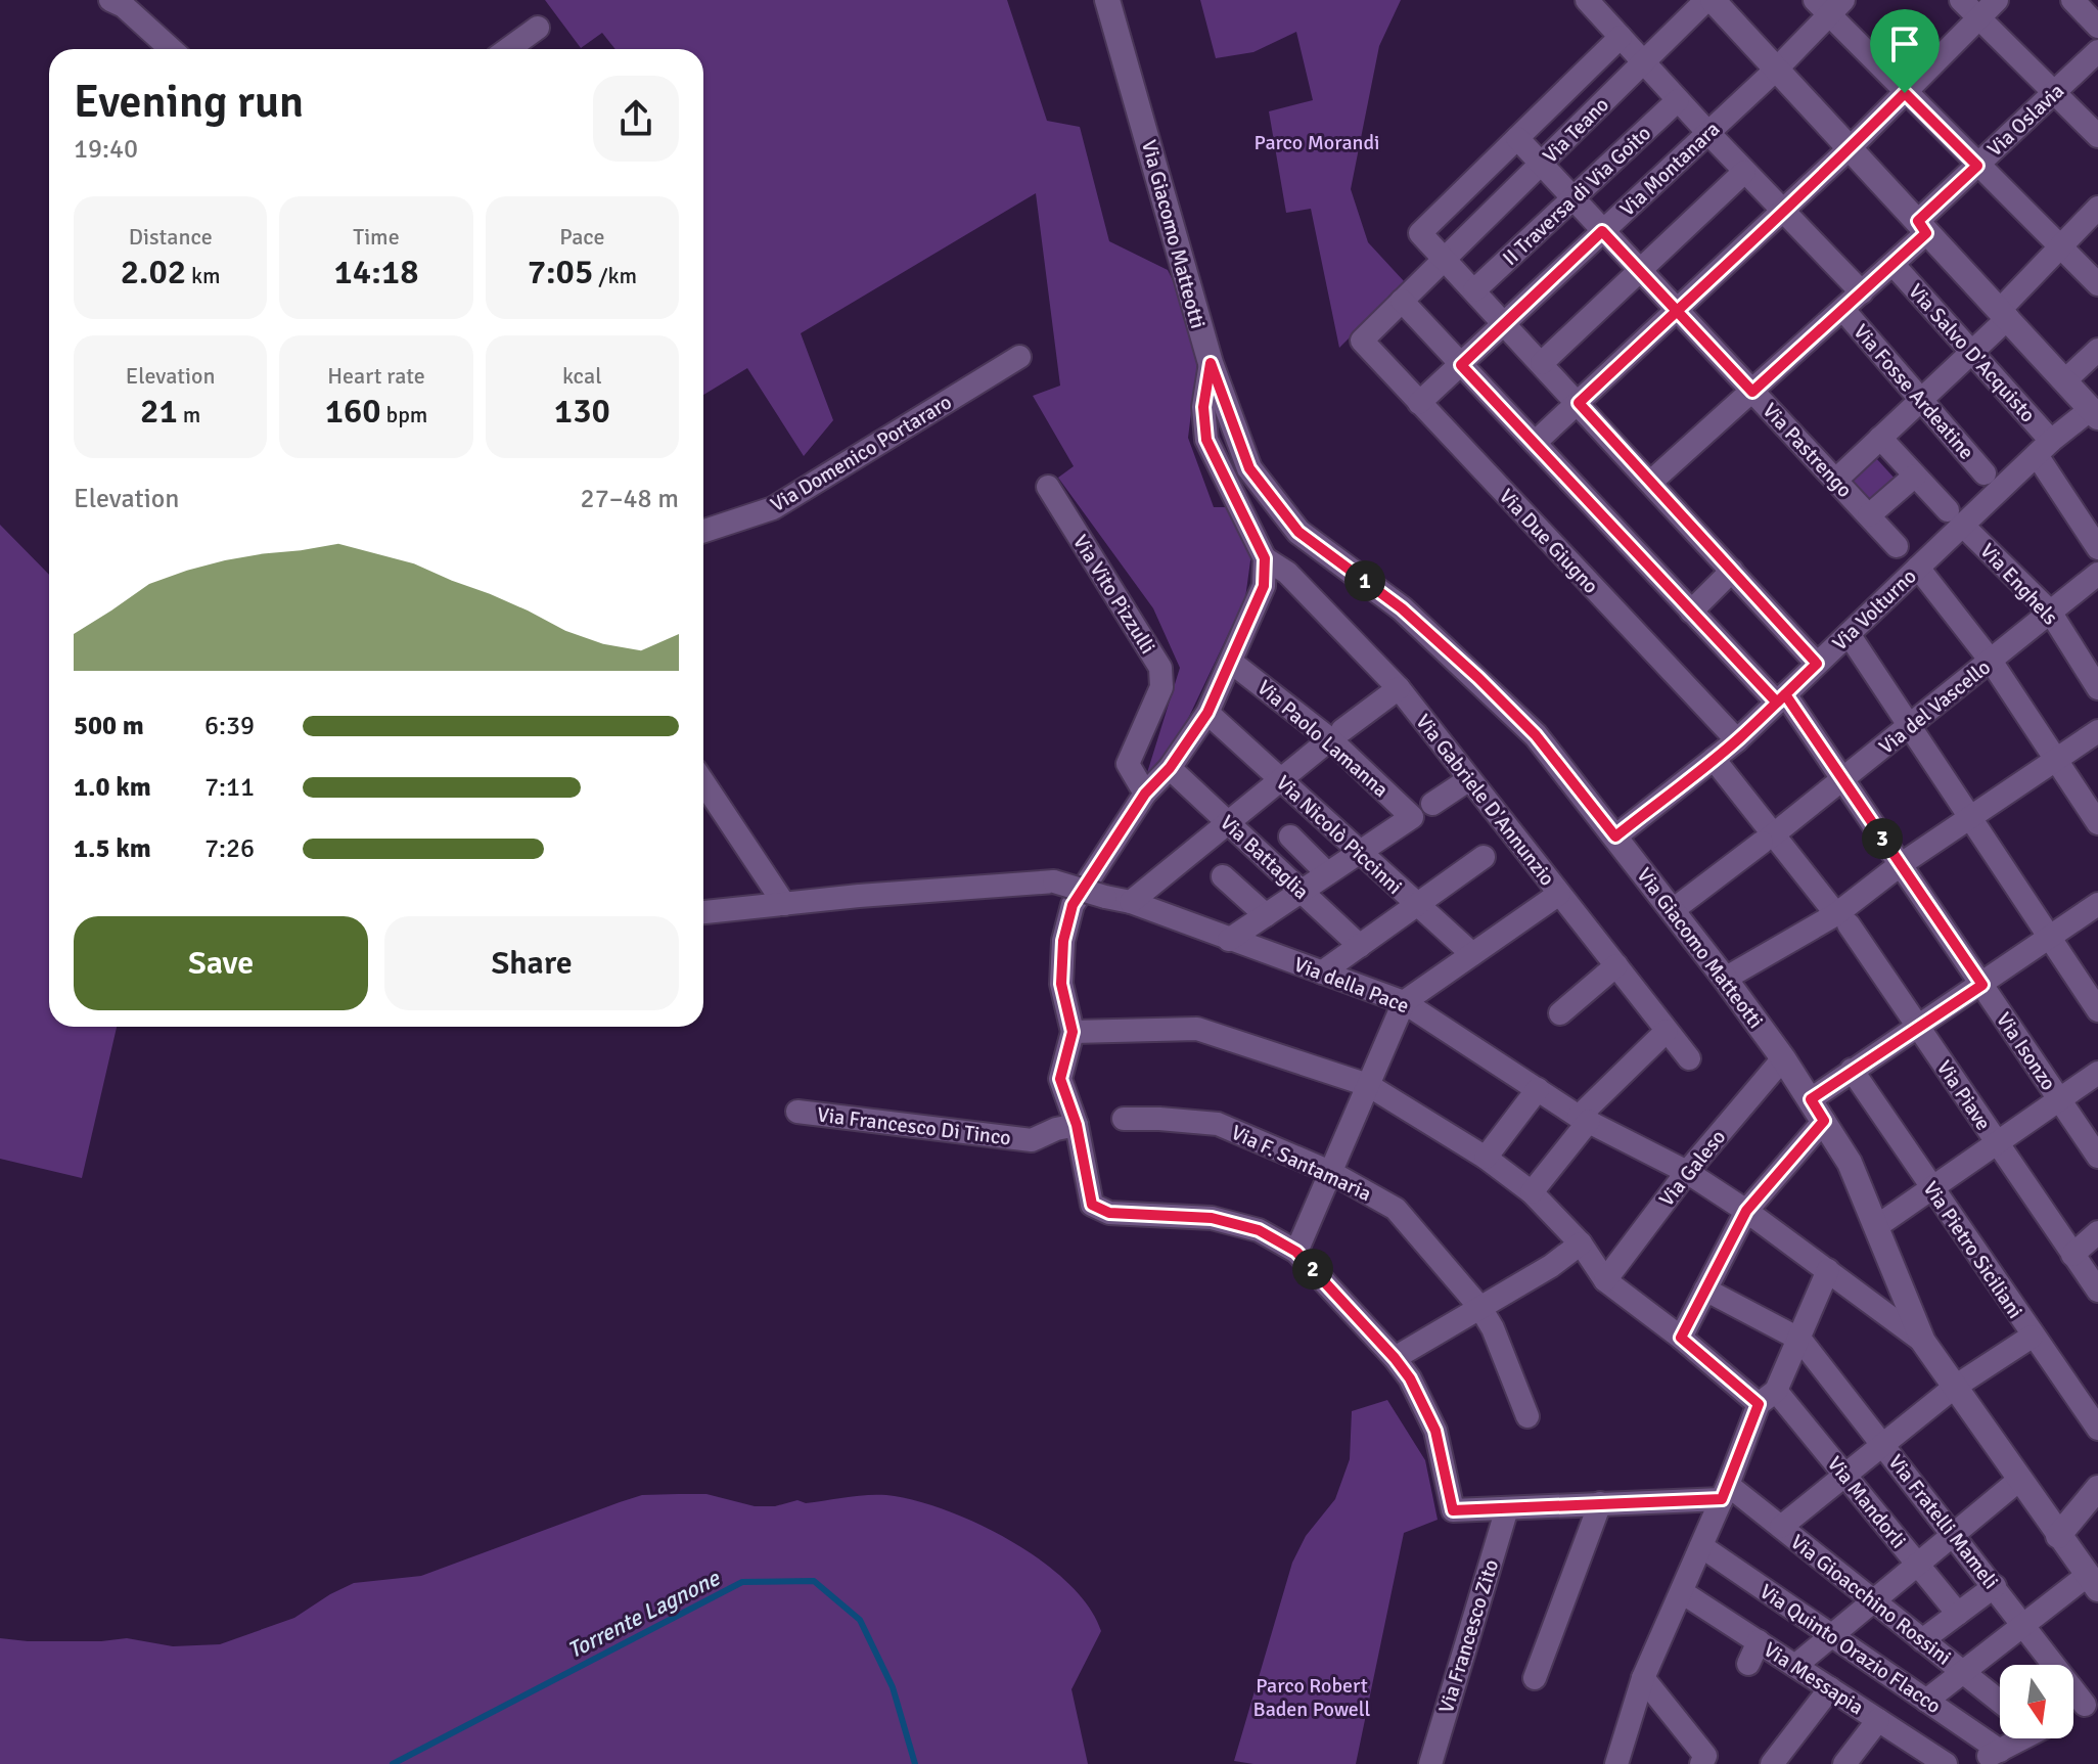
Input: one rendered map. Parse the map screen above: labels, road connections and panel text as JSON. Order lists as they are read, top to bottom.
{
  "streets": {
    "street": [
      "Via Oslavia",
      "Via Teano",
      "Via Montanara",
      "II Traversa di Via Goito",
      "Via Giacomo Matteotti",
      "Via Salvo D'Acquisto",
      "Via Fosse Ardeatine",
      "Via Pastrengo",
      "Via Domenico Portararo",
      "Via Due Giugno",
      "Via Enghels",
      "Via Vito Pizzulli",
      "Via Volturno",
      "Via del Vascello",
      "Via Paolo Lamanna",
      "Via Gabriele D'Annunzio",
      "Via Nicolò Piccinni",
      "Via Battaglia",
      "Via della Pace",
      "Via Isonzo",
      "Via Piave",
      "Via Francesco Di Tinco",
      "Via F. Santamaria",
      "Via Galeso",
      "Via Pietro Siciliani",
      "Via Mandorli",
      "Via Fratelli Mameli",
      "Via Gioacchino Rossini",
      "Via Francesco Zito",
      "Via Quinto Orazio Flacco",
      "Via Messapia"
    ]
  },
  "crossings": [
    ["Via Oslavia", "Via Salvo D'Acquisto"],
    ["Via Oslavia", "Via Fosse Ardeatine"],
    ["Via Oslavia", "Via Pastrengo"],
    ["Via Teano", "Via Pastrengo"],
    ["Via Teano", "Via Due Giugno"],
    ["Via Teano", "Via Isonzo"],
    ["Via Montanara", "Via Pastrengo"],
    ["Via Montanara", "Via Due Giugno"],
    ["Via Montanara", "Via Isonzo"],
    ["II Traversa di Via Goito", "Via Pastrengo"],
    ["Via Giacomo Matteotti", "Via Volturno"],
    ["Via Giacomo Matteotti", "Via del Vascello"],
    ["Via Giacomo Matteotti", "Via della Pace"],
    ["Via Giacomo Matteotti", "Via Galeso"],
    ["Via Salvo D'Acquisto", "Via Volturno"],
    ["Via Due Giugno", "Via Volturno"],
    ["Via Enghels", "Via Volturno"],
    ["Via Enghels", "Via del Vascello"],
    ["Via Volturno", "Via Isonzo"],
    ["Via Volturno", "Via Piave"],
    ["Via del Vascello", "Via Isonzo"],
    ["Via del Vascello", "Via Piave"],
    ["Via Paolo Lamanna", "Via Nicolò Piccinni"],
    ["Via della Pace", "Via Galeso"],
    ["Via Galeso", "Via Mandorli"]
  ],
  "water": ["Torrente Lagnone"],
  "parks": ["Parco Morandi", "Parco Robert Baden Powell"],
  "north": "bottom",
  "page": {
    "heading": ["Evening run", "19:40"],
    "stats": [
      ["Distance", "2.02 km"],
      ["Time", "14:18"],
      ["Pace", "7:05 /km"],
      ["Elevation", "21 m"],
      ["Heart rate", "160 bpm"],
      ["kcal", "130"]
    ],
    "chart": ["Elevation", "27–48 m"],
    "pins": ["1", "3", "2"],
    "list": [
      {
        "name": "500 m",
        "note": "6:39"
      },
      {
        "name": "1.0 km",
        "note": "7:11"
      },
      {
        "name": "1.5 km",
        "note": "7:26"
      }
    ],
    "buttons": ["Save", "Share"]
  }
}
